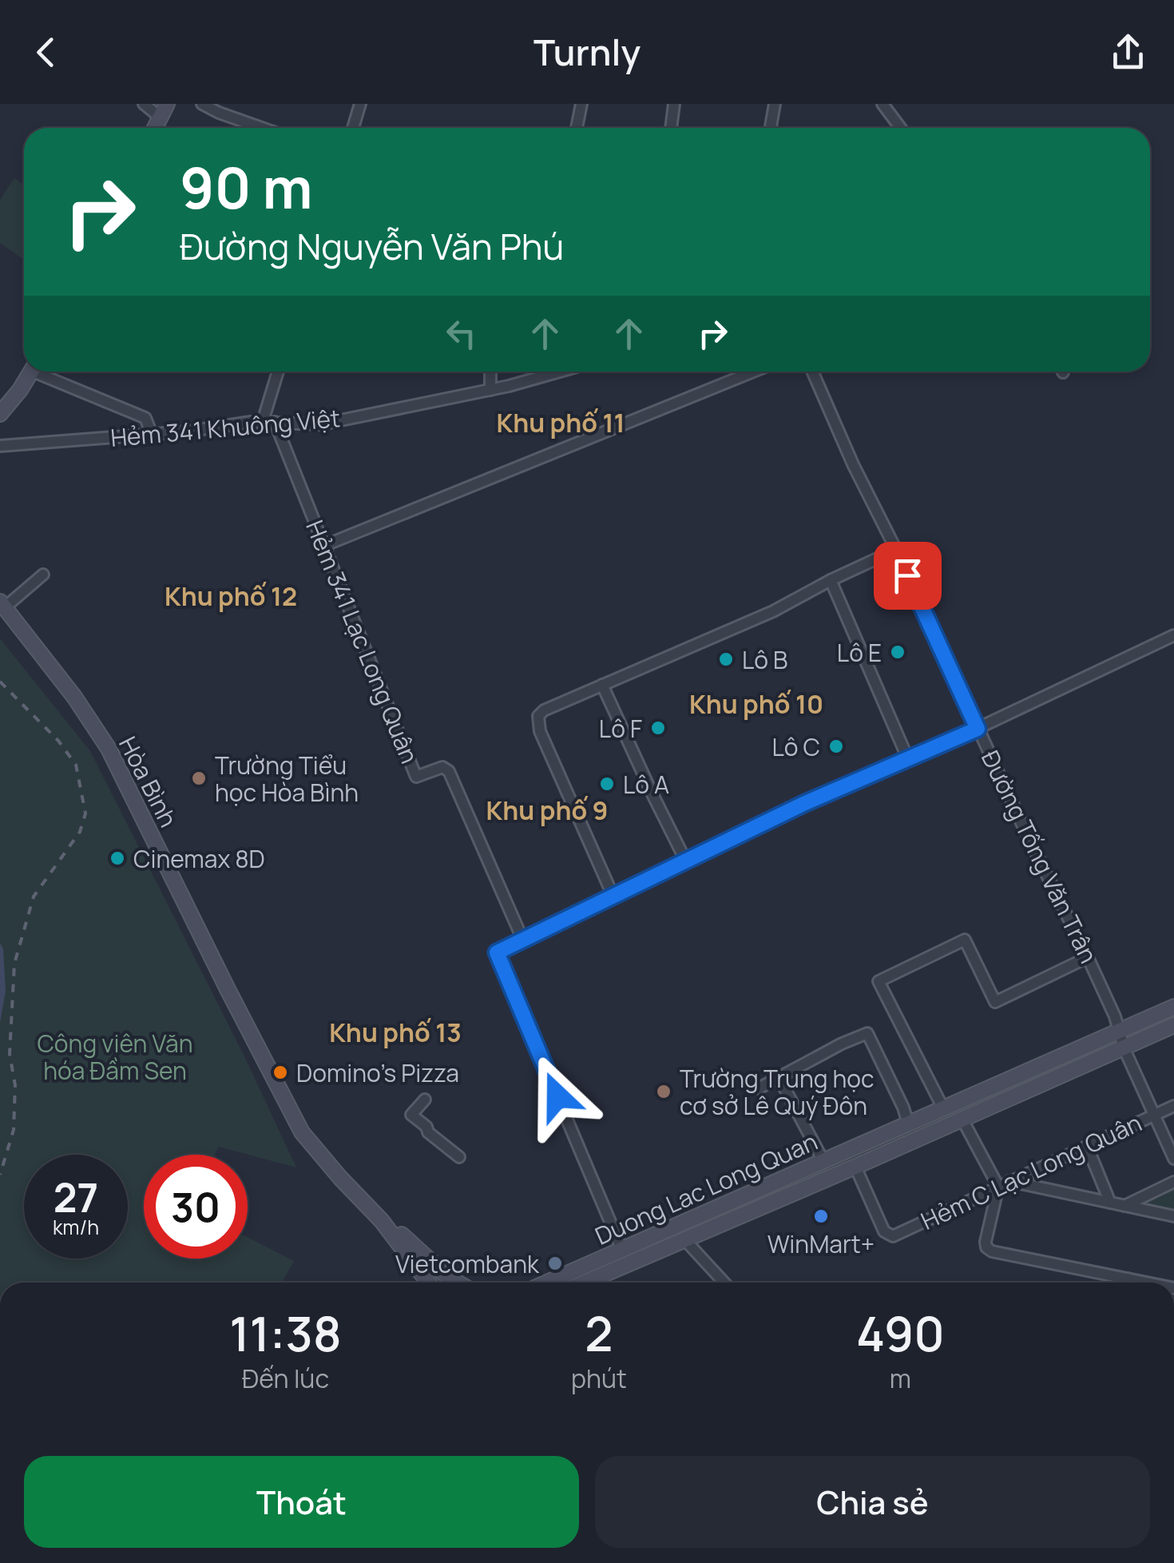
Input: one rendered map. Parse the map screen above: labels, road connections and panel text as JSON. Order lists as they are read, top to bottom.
{
  "streets": {
    "main road": ["Hòa Bình", "Duong Lac Long Quan"],
    "street": [
      "Hẻm 341 Khuông Việt",
      "Hẻm 341 Lạc Long Quân",
      "Đường Tống Văn Trân",
      "Hẻm C Lạc Long Quân"
    ]
  },
  "crossings": [
    ["Hẻm 341 Khuông Việt", "Hẻm 341 Lạc Long Quân"],
    ["Đường Tống Văn Trân", "Hẻm C Lạc Long Quân"],
    ["Đường Tống Văn Trân", "Duong Lac Long Quan"],
    ["Hẻm C Lạc Long Quân", "Duong Lac Long Quan"]
  ],
  "districts": [
    "Khu phố 11",
    "Khu phố 12",
    "Khu phố 10",
    "Khu phố 9",
    "Khu phố 13"
  ],
  "parks": ["Công viên Văn hóa Đầm Sen"],
  "places": [
    "Lô E",
    "Lô B",
    "Lô F",
    "Lô C",
    "Trường Tiểu học Hòa Bình",
    "Lô A",
    "Cinemax 8D",
    "Domino's Pizza",
    "Trường Trung học cơ sở Lê Quý Đôn",
    "WinMart+",
    "Vietcombank"
  ],
  "page": {
    "header": "Turnly",
    "turn": ["90 m", "Đường Nguyễn Văn Phú"],
    "speed": "27 km/h",
    "limit": "30",
    "eta": [
      "11:38",
      "Đến lúc",
      "2",
      "phút",
      "490",
      "m"
    ],
    "buttons": ["Thoát", "Chia sẻ"]
  }
}
